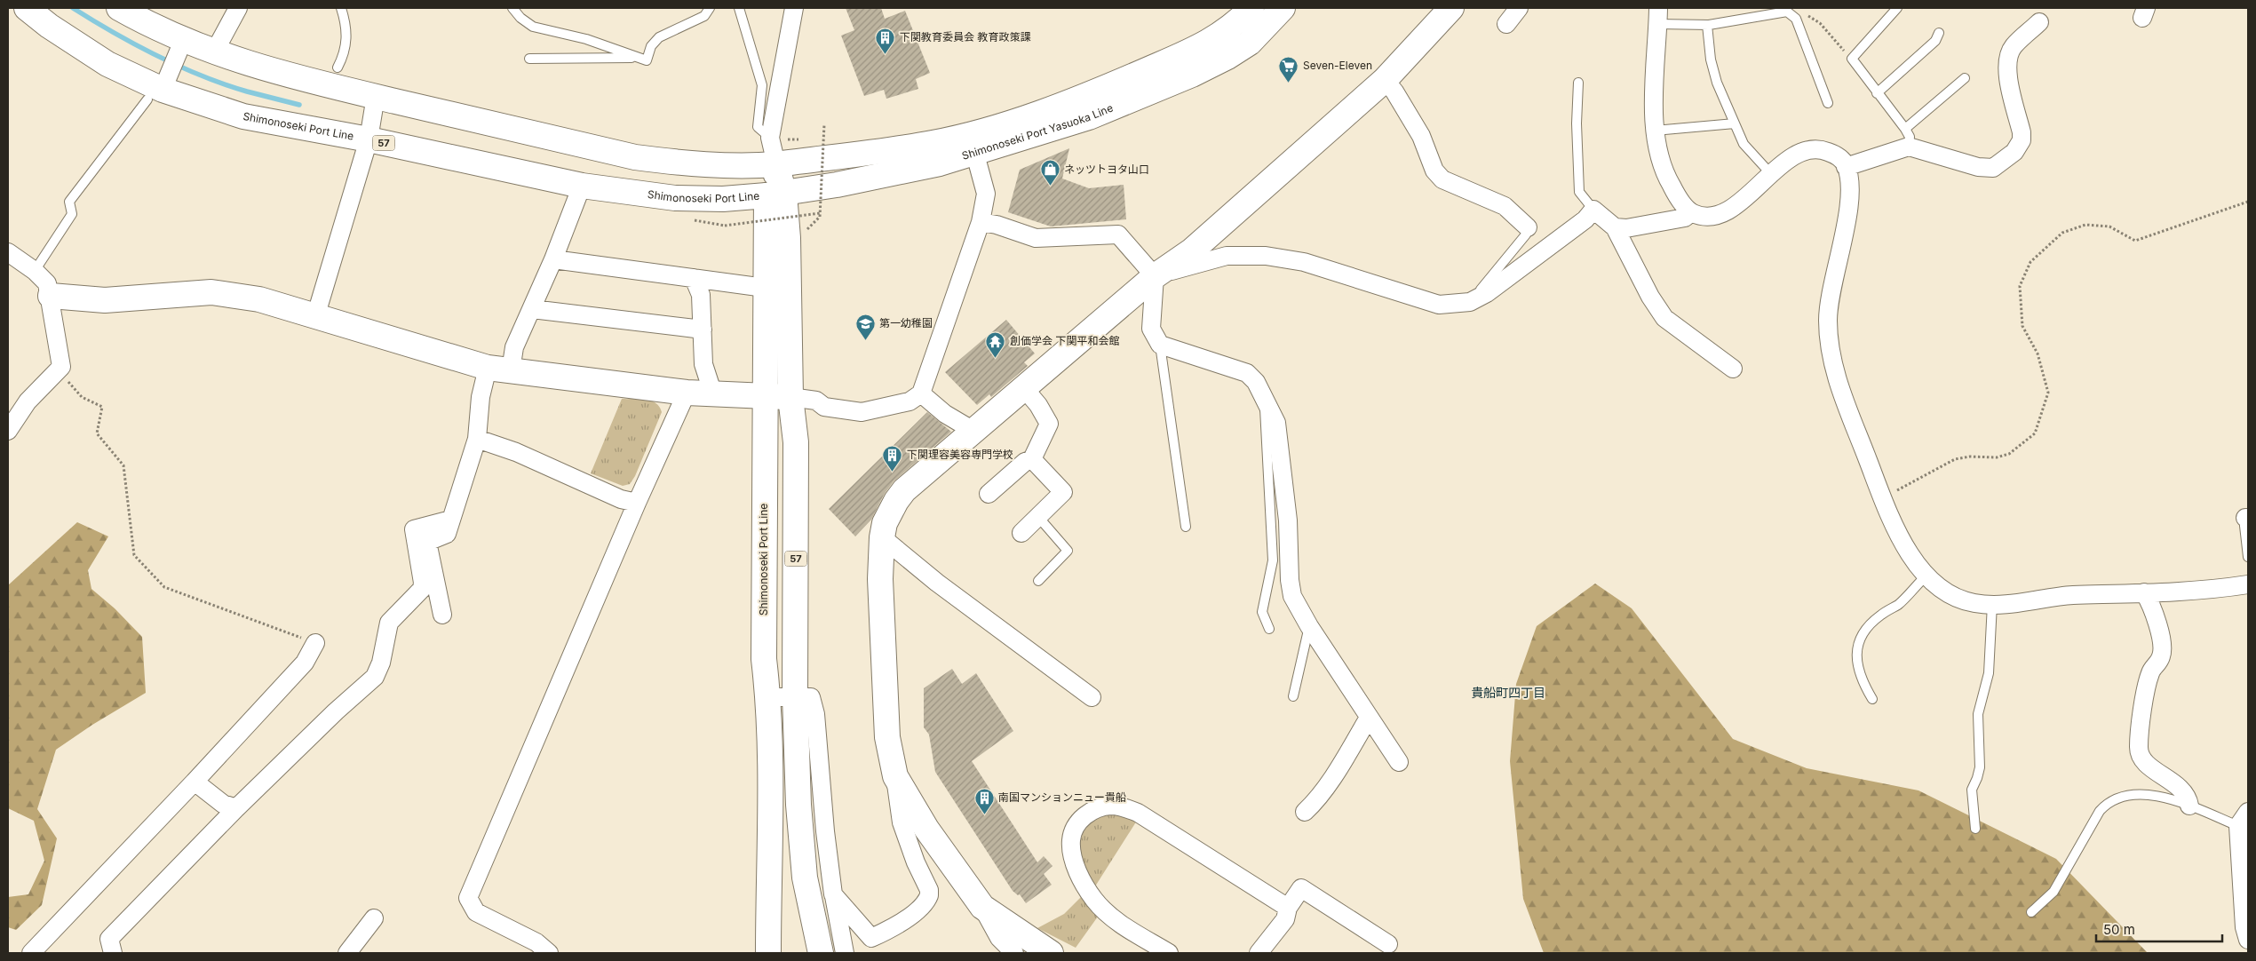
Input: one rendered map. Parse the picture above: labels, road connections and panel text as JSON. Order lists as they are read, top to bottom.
{
  "streets": {
    "main road": ["Shimonoseki Port Line", "Shimonoseki Port Yasuoka Line", "57"]
  },
  "crossings": [
    ["Shimonoseki Port Line", "Shimonoseki Port Yasuoka Line"]
  ],
  "districts": ["貴船町四丁目"],
  "places": {
    "building": ["下関教育委員会 教育政策課", "下関理容美容専門学校", "南国マンションニュー貴船"],
    "supermarket": ["Seven-Eleven"],
    "shop": ["ネッツトヨタ山口"],
    "school or university": ["第一幼稚園"],
    "temple": ["創価学会 下関平和会館"]
  },
  "scale_bar": "50 m"
}
